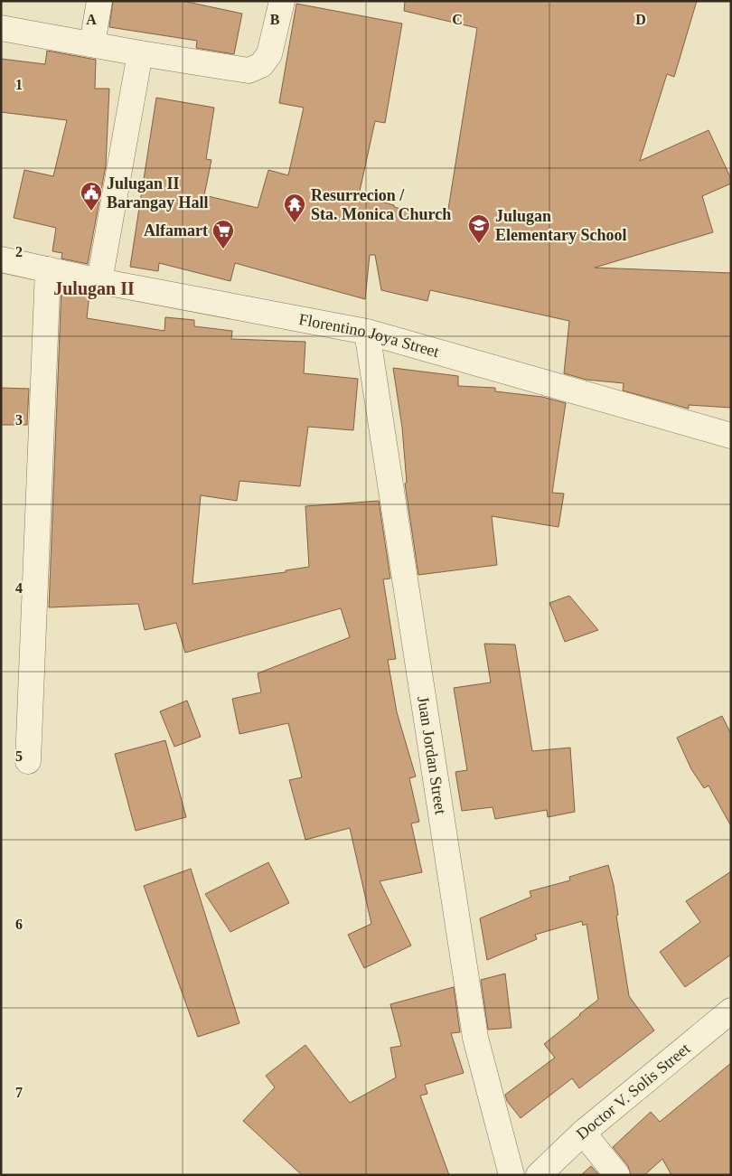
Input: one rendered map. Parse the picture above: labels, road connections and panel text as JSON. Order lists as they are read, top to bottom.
{
  "streets": {
    "street": ["Florentino Joya Street", "Juan Jordan Street", "Doctor V. Solis Street"]
  },
  "crossings": [
    ["Florentino Joya Street", "Juan Jordan Street"]
  ],
  "districts": ["Julugan II"],
  "places": {
    "public building": ["Julugan II Barangay Hall"],
    "temple": ["Resurrecion / Sta. Monica Church"],
    "school or university": ["Julugan Elementary School"],
    "supermarket": ["Alfamart"]
  },
  "grid": {
    "columns": [
      "A",
      "B",
      "C",
      "D"
    ],
    "rows": [
      "1",
      "2",
      "3",
      "4",
      "5",
      "6",
      "7"
    ]
  }
}
